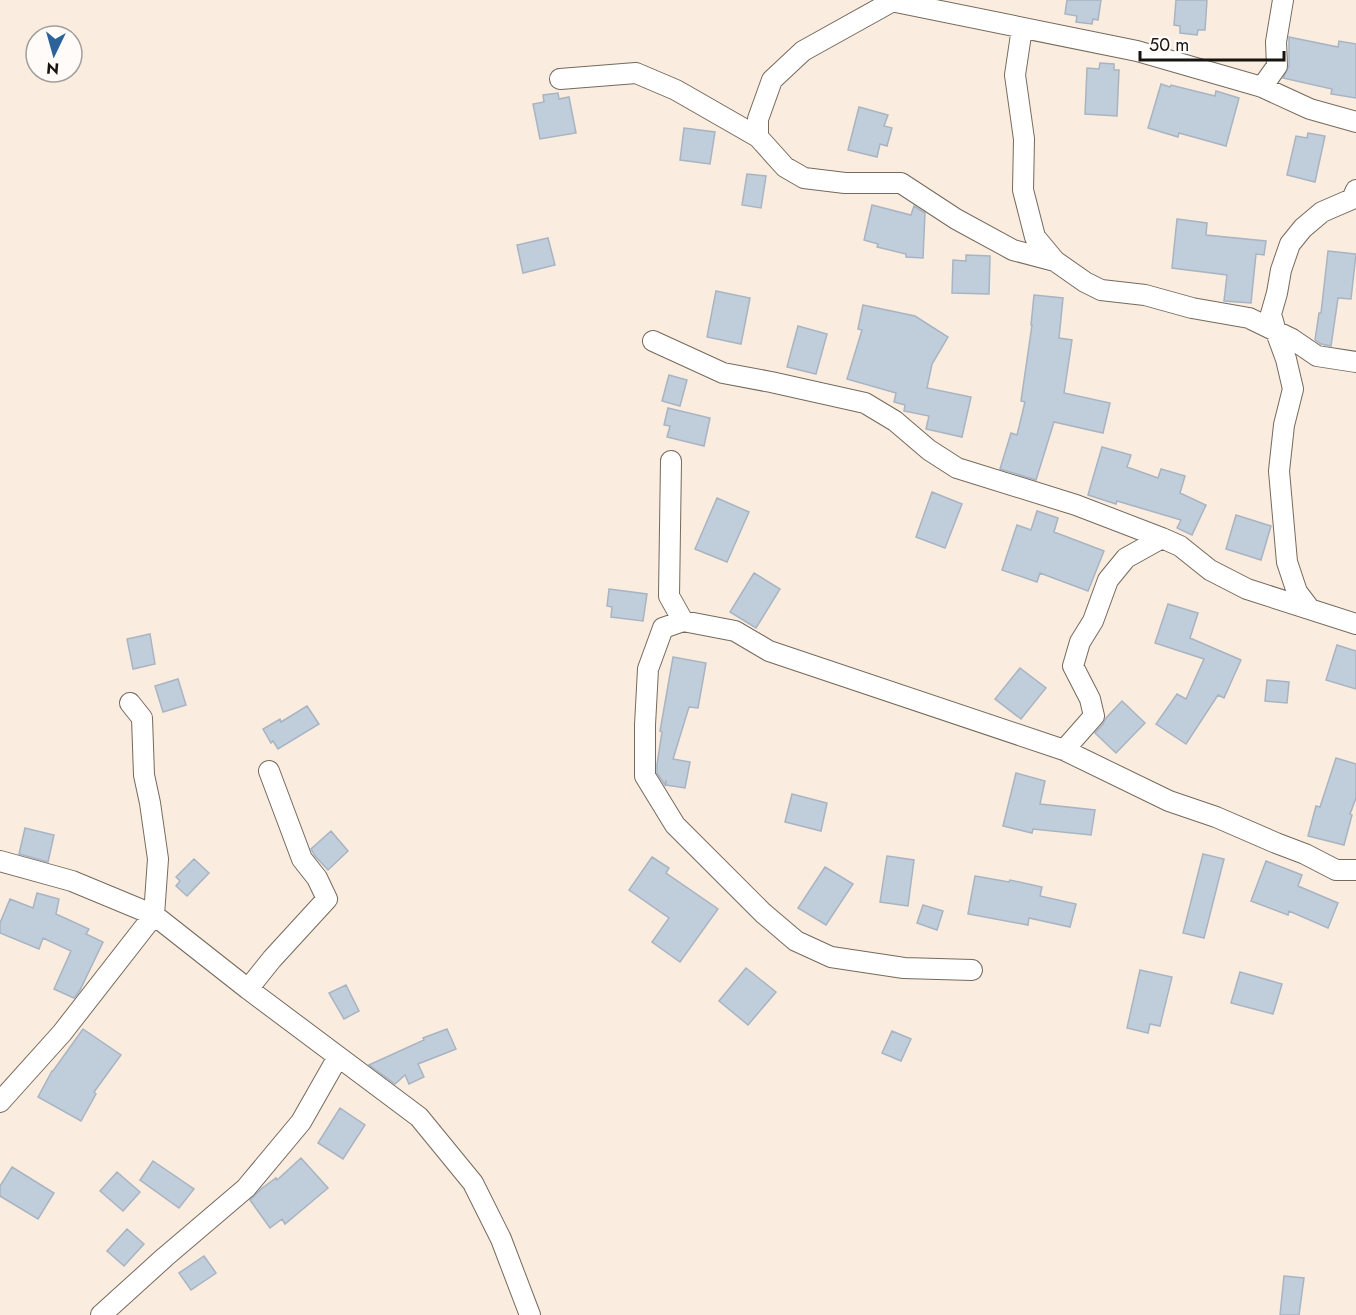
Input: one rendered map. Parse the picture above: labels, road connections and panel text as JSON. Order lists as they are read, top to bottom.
{
  "scale_bar": "50 m",
  "north": "bottom"
}
